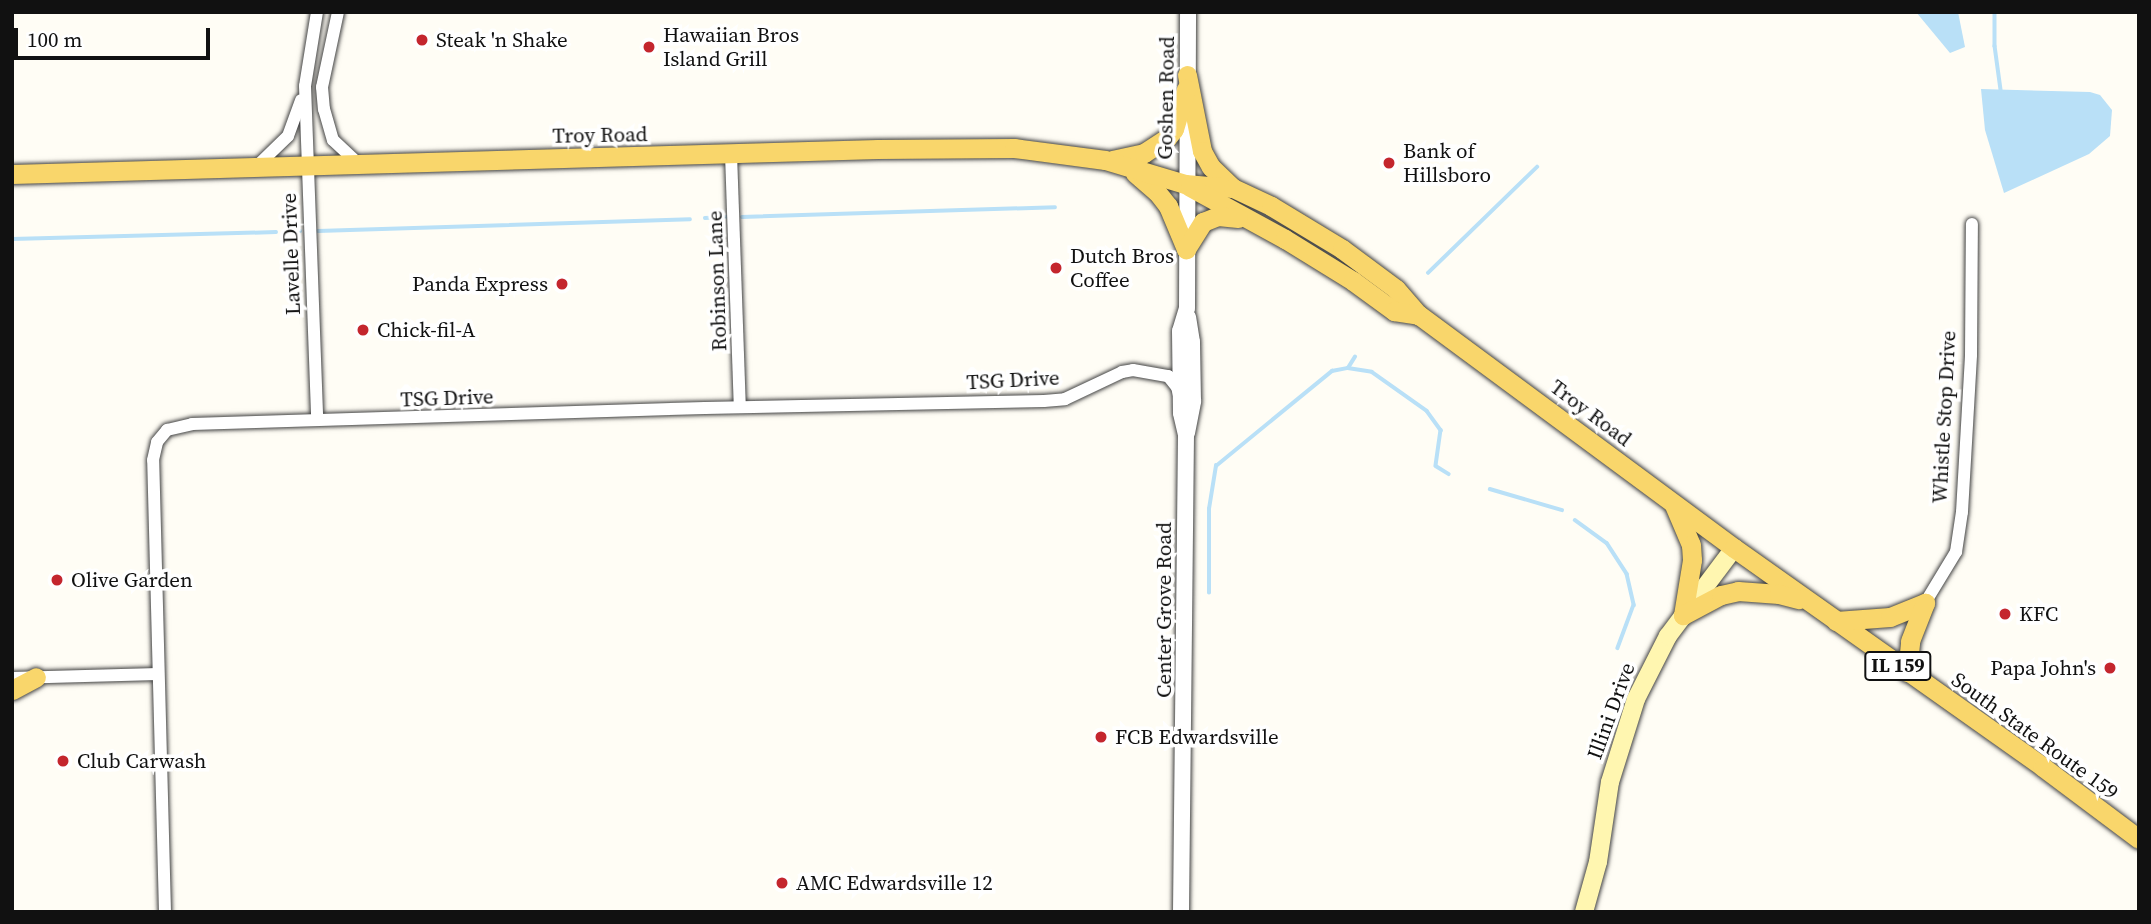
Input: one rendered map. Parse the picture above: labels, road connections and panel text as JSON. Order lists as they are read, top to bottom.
{
  "streets": {
    "main road": [
      "Troy Road",
      "Whistle Stop Drive",
      "IL 159",
      "Illini Drive",
      "South State Route 159"
    ],
    "street": [
      "Goshen Road",
      "Lavelle Drive",
      "Robinson Lane",
      "TSG Drive",
      "Center Grove Road"
    ]
  },
  "crossings": [
    ["Goshen Road", "Troy Road"],
    ["Goshen Road", "Center Grove Road"],
    ["Troy Road", "Lavelle Drive"],
    ["Troy Road", "Robinson Lane"],
    ["Troy Road", "Center Grove Road"],
    ["Troy Road", "Illini Drive"],
    ["Troy Road", "South State Route 159"],
    ["Lavelle Drive", "TSG Drive"],
    ["Robinson Lane", "TSG Drive"],
    ["TSG Drive", "Center Grove Road"],
    ["Whistle Stop Drive", "South State Route 159"],
    ["Illini Drive", "South State Route 159"]
  ],
  "places": [
    "Steak 'n Shake",
    "Hawaiian Bros Island Grill",
    "Bank of Hillsboro",
    "Dutch Bros Coffee",
    "Panda Express",
    "Chick-fil-A",
    "Olive Garden",
    "KFC",
    "Papa John's",
    "FCB Edwardsville",
    "Club Carwash",
    "AMC Edwardsville 12"
  ],
  "scale_bar": "100 m"
}
